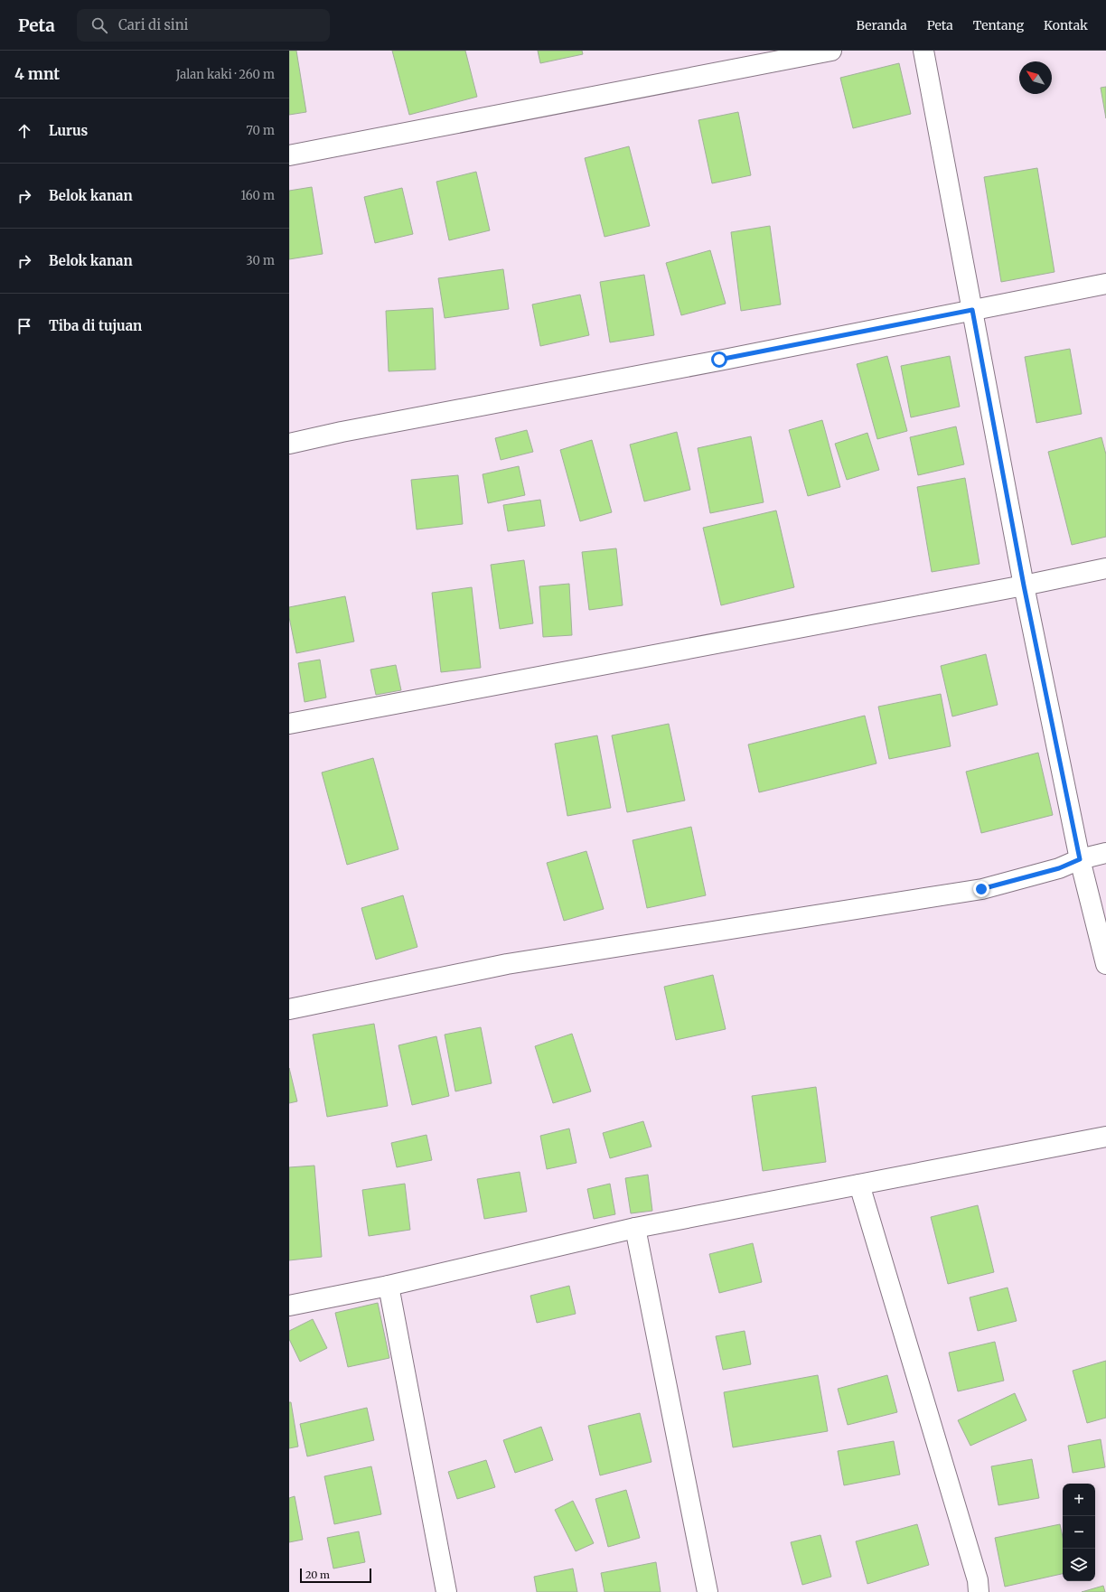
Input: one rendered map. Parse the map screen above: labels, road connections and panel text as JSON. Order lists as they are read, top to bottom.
{
  "scale_bar": "20 m",
  "north": "top left",
  "page": {
    "header": "Peta",
    "search": "Cari di sini",
    "nav": [
      "Beranda",
      "Peta",
      "Tentang",
      "Kontak"
    ],
    "heading": ["4 mnt", "Jalan kaki · 260 m"],
    "list": [
      ["Lurus", "70 m"],
      ["Belok kanan", "160 m"],
      ["Belok kanan", "30 m"],
      "Tiba di tujuan"
    ],
    "map_buttons": ["+", "−"],
    "scale": "20 m"
  }
}
